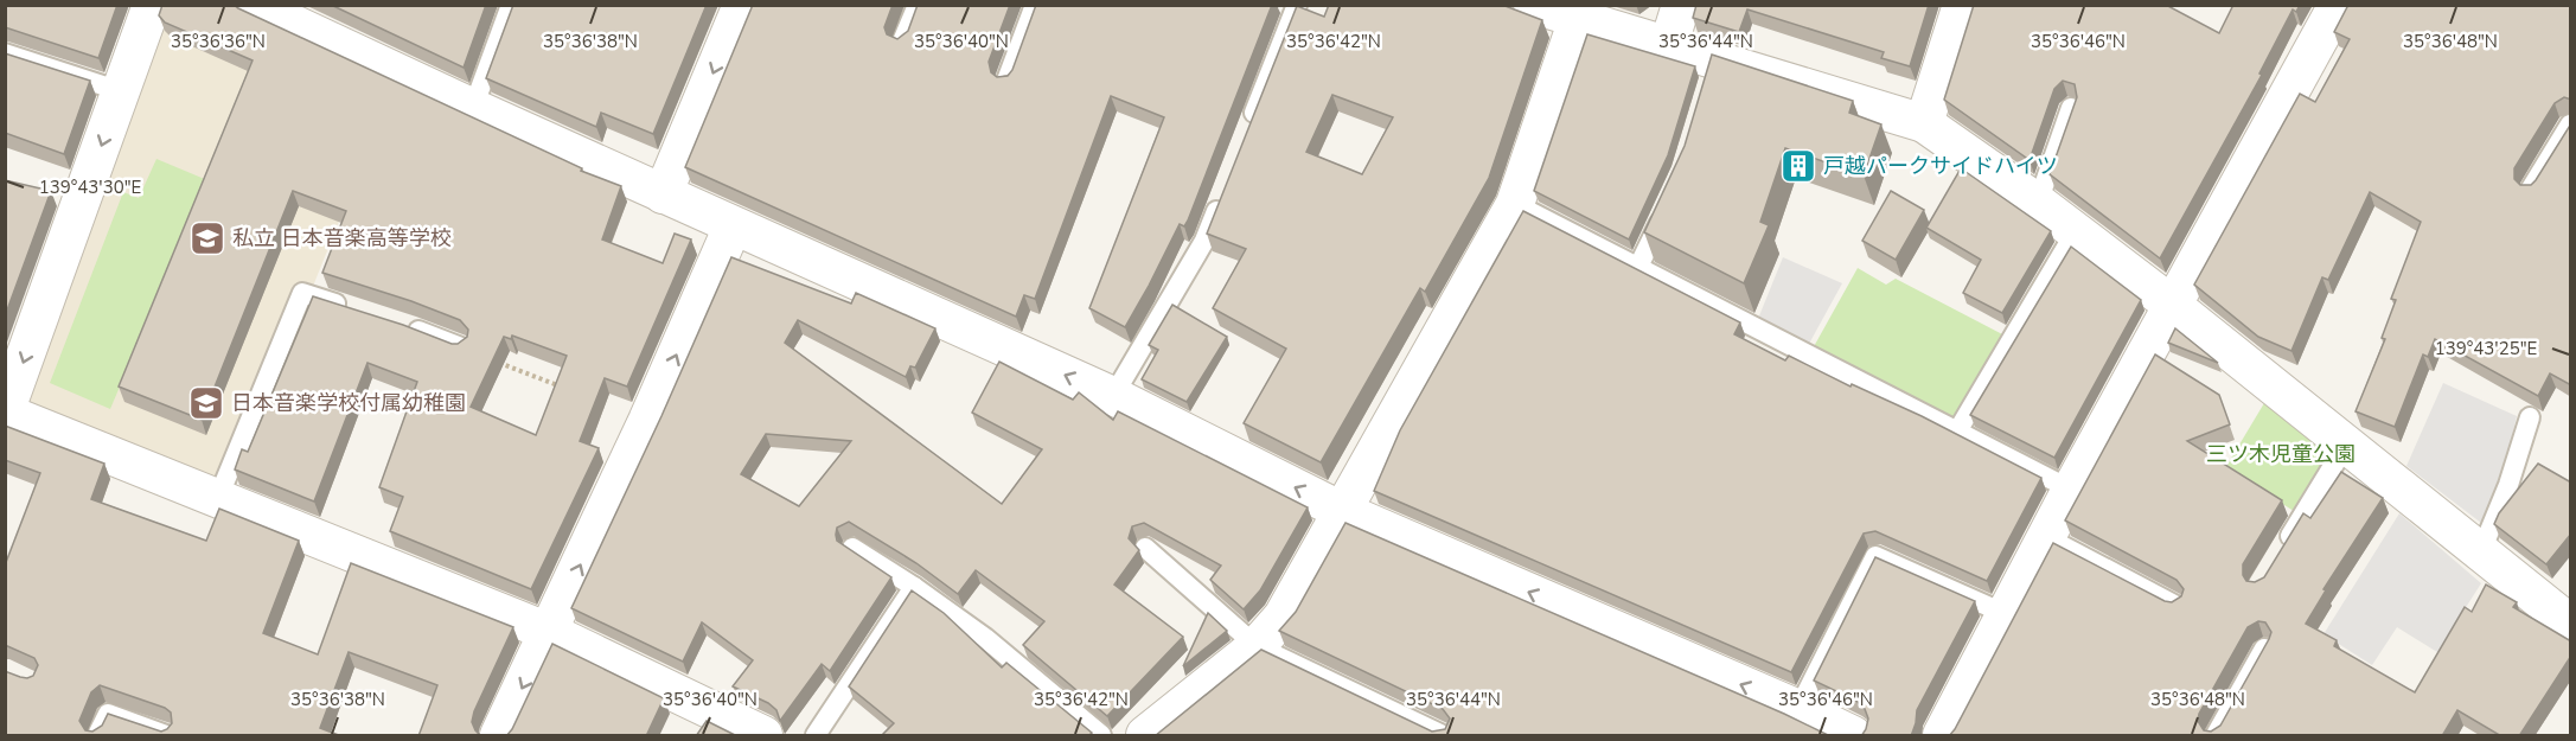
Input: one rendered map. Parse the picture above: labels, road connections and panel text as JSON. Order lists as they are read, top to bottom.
{
  "parks": ["三ツ木児童公園"],
  "places": {
    "building": ["戸越パークサイドハイツ"],
    "school or university": ["私立 日本音楽高等学校", "日本音楽学校付属幼稚園"]
  },
  "coordinates": [
    "35°36'36\"N",
    "35°36'38\"N",
    "35°36'40\"N",
    "35°36'42\"N",
    "35°36'44\"N",
    "35°36'46\"N",
    "35°36'48\"N",
    "139°43'30\"E",
    "139°43'25\"E"
  ]
}
